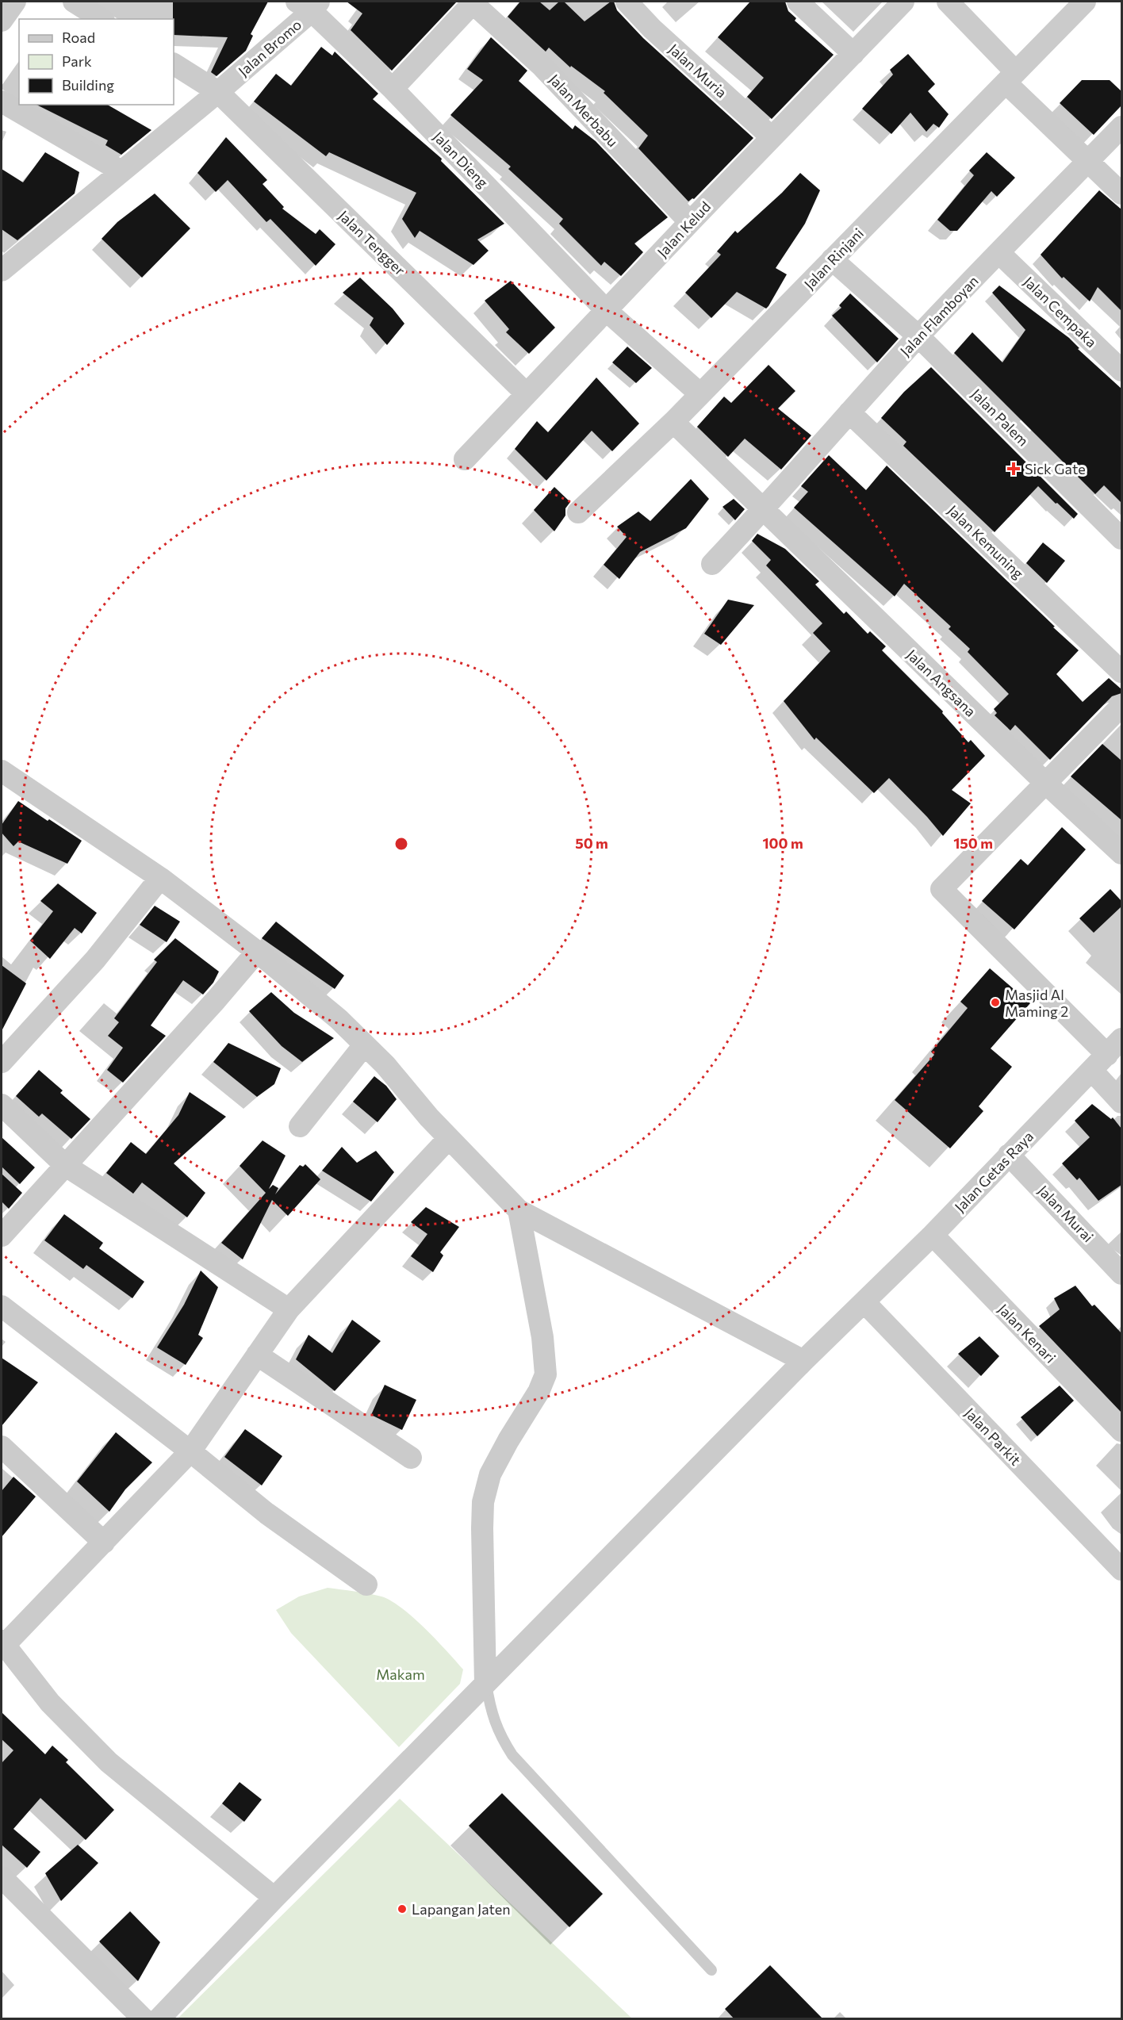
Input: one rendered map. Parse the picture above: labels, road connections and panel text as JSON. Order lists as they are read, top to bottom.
{
  "streets": {
    "street": [
      "Jalan Bromo",
      "Jalan Muria",
      "Jalan Merbabu",
      "Jalan Dieng",
      "Jalan Kelud",
      "Jalan Tengger",
      "Jalan Rinjani",
      "Jalan Cempaka",
      "Jalan Flamboyan",
      "Jalan Palem",
      "Jalan Kemuning",
      "Jalan Angsana",
      "Jalan Getas Raya",
      "Jalan Murai",
      "Jalan Kenari",
      "Jalan Parkit"
    ]
  },
  "crossings": [
    ["Jalan Bromo", "Jalan Dieng"],
    ["Jalan Bromo", "Jalan Tengger"],
    ["Jalan Muria", "Jalan Kelud"],
    ["Jalan Merbabu", "Jalan Kelud"],
    ["Jalan Dieng", "Jalan Kelud"],
    ["Jalan Dieng", "Jalan Rinjani"],
    ["Jalan Kelud", "Jalan Tengger"],
    ["Jalan Rinjani", "Jalan Palem"],
    ["Jalan Rinjani", "Jalan Angsana"],
    ["Jalan Cempaka", "Jalan Flamboyan"],
    ["Jalan Flamboyan", "Jalan Palem"],
    ["Jalan Flamboyan", "Jalan Kemuning"],
    ["Jalan Flamboyan", "Jalan Angsana"],
    ["Jalan Getas Raya", "Jalan Murai"],
    ["Jalan Getas Raya", "Jalan Kenari"],
    ["Jalan Getas Raya", "Jalan Parkit"]
  ],
  "parks": ["Makam"],
  "places": {
    "health": ["Sick Gate"],
    "other": ["Masjid Al Maming 2", "Lapangan Jaten"]
  },
  "legend": ["Road", "Park", "Building"],
  "rings": ["50 m", "100 m", "150 m"]
}
